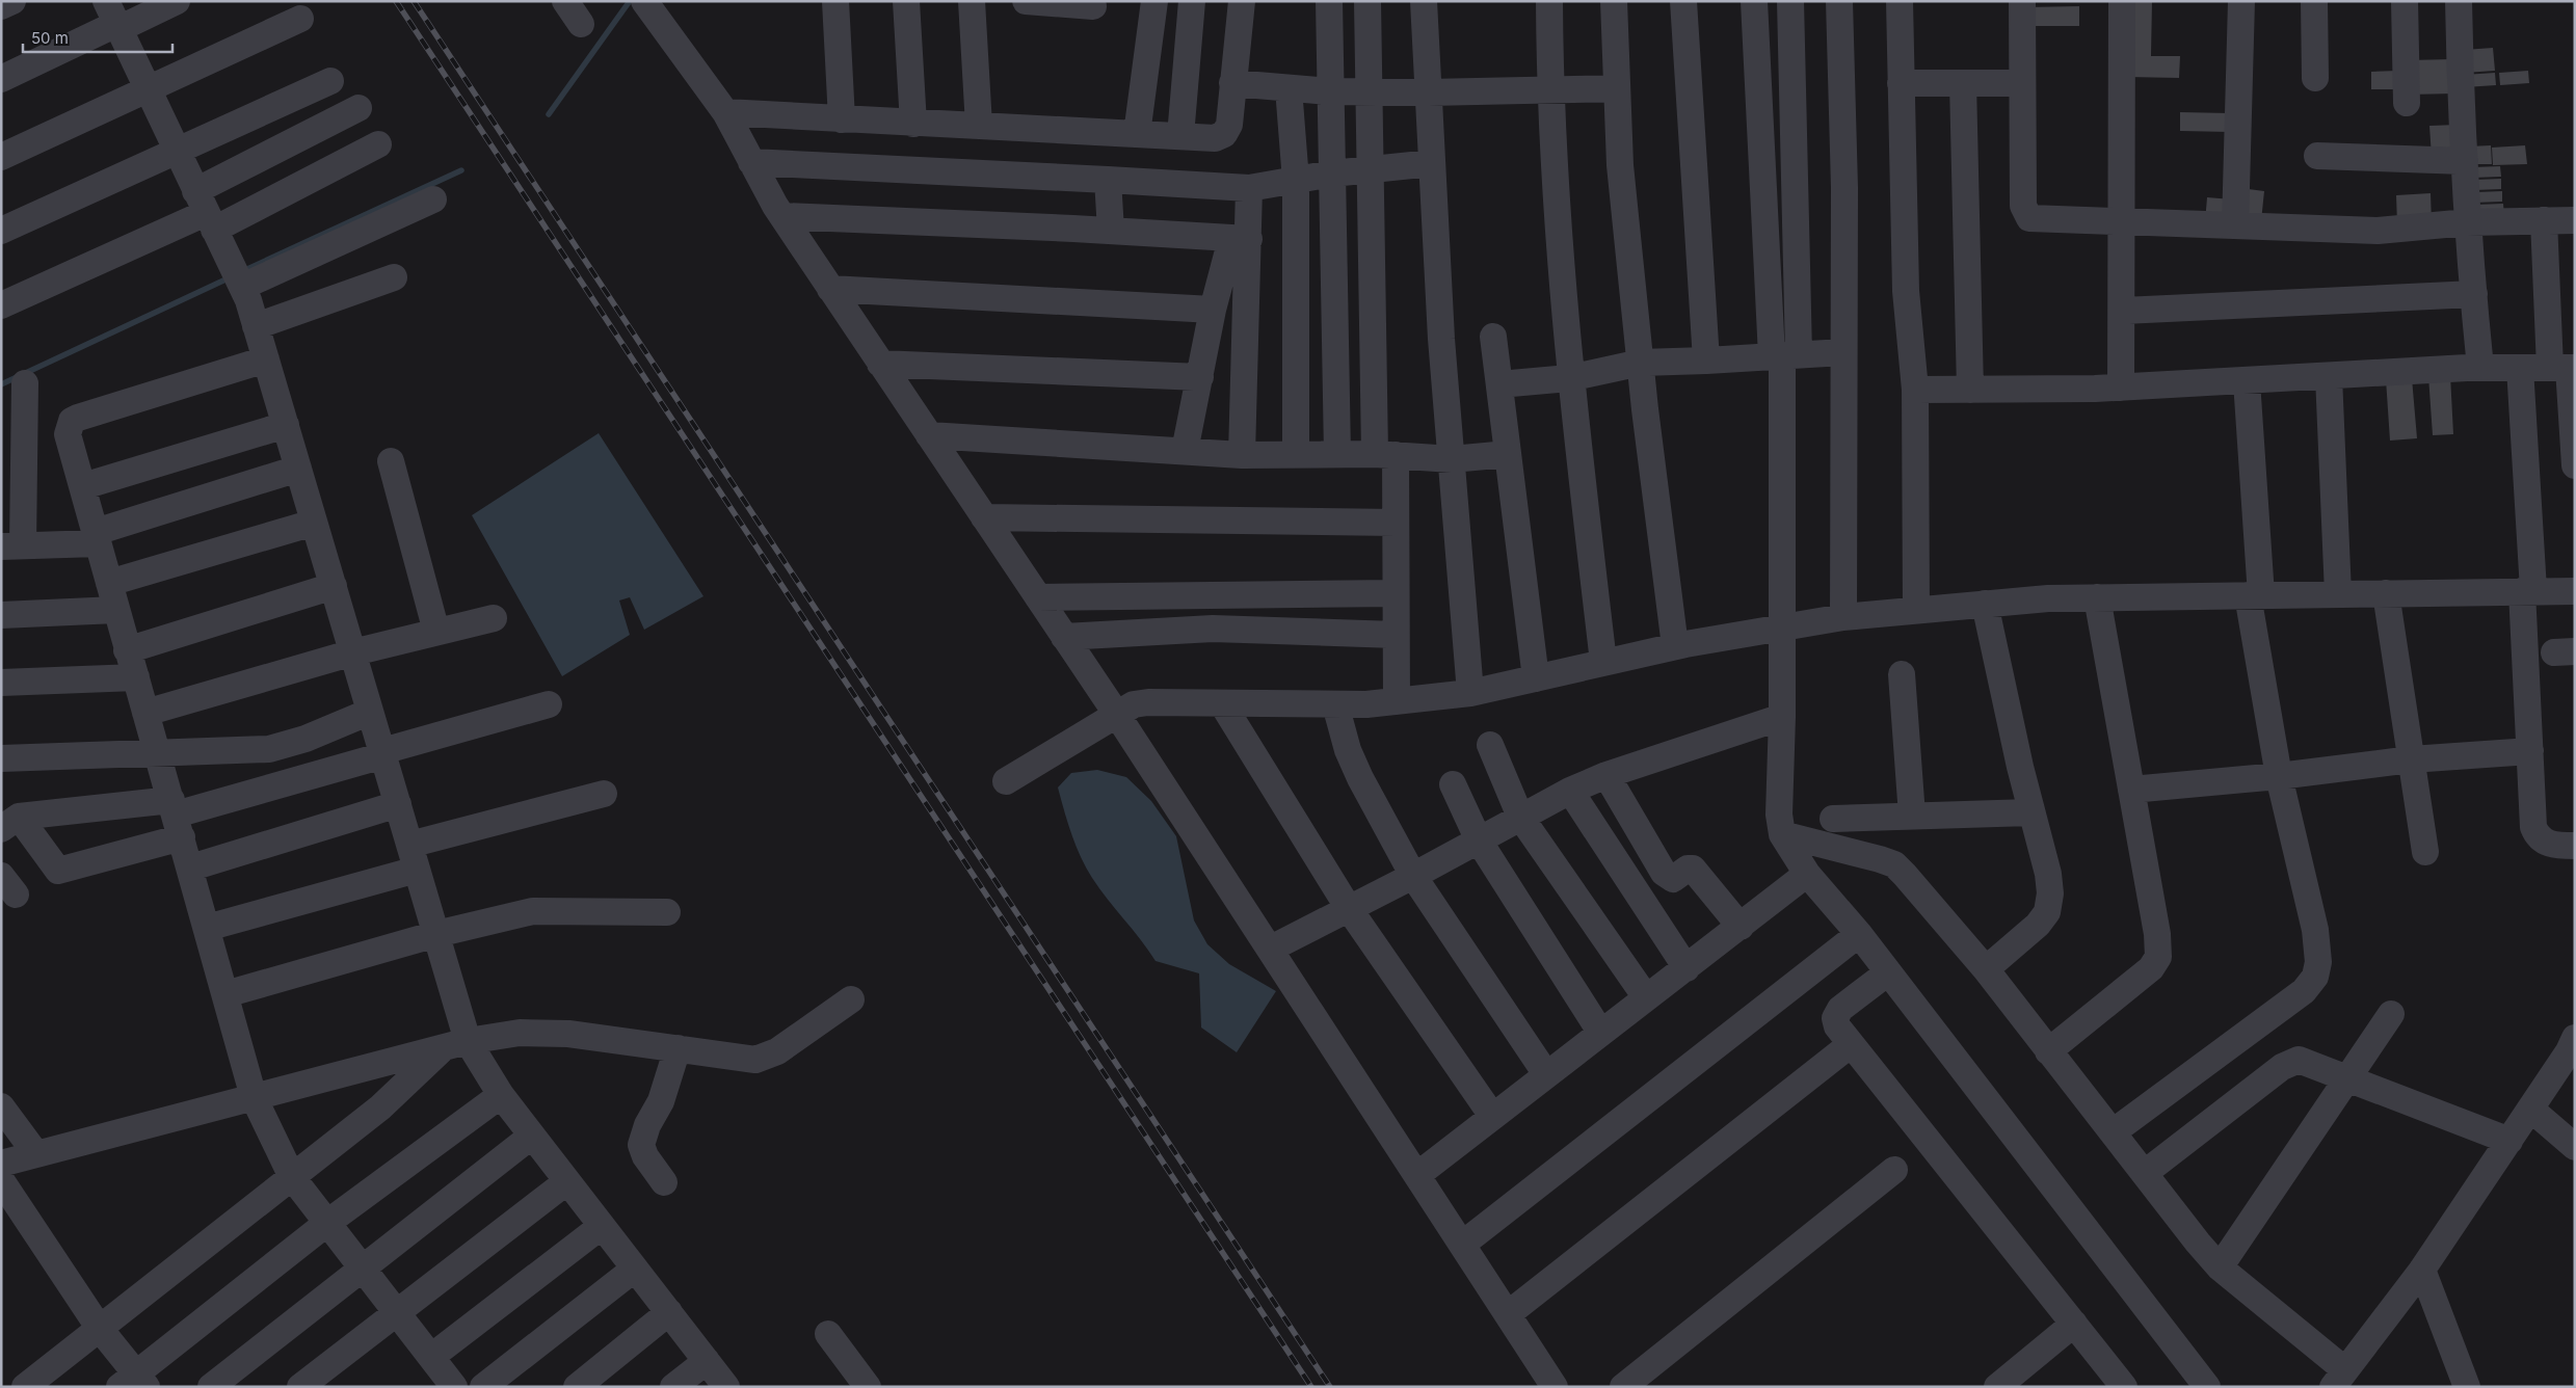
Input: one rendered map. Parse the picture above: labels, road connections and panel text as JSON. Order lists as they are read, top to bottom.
{
  "scale_bar": "50 m"
}
